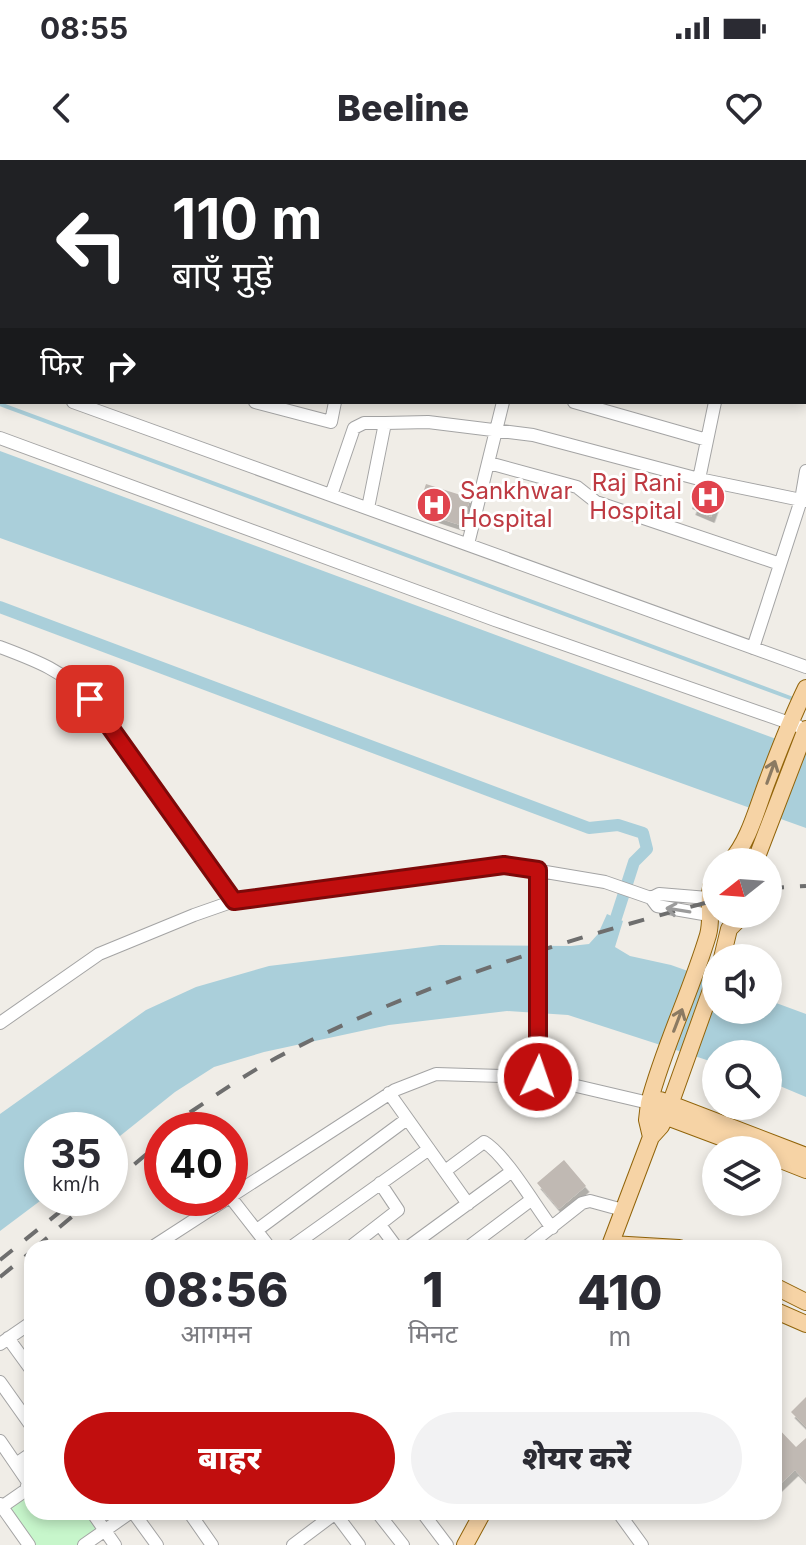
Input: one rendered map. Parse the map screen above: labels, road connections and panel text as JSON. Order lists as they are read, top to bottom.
{
  "places": {
    "hospital": ["Raj Rani Hospital", "Sankhwar Hospital"]
  },
  "north": "left",
  "page": {
    "status": "08:55",
    "header": "Beeline",
    "turn": ["110 m", "बाएँ मुड़ें"],
    "then": "फिर",
    "speed": "35 km/h",
    "limit": "40",
    "eta": [
      "08:56",
      "आगमन",
      "1",
      "मिनट",
      "410",
      "m"
    ],
    "buttons": ["बाहर", "शेयर करें"]
  }
}
